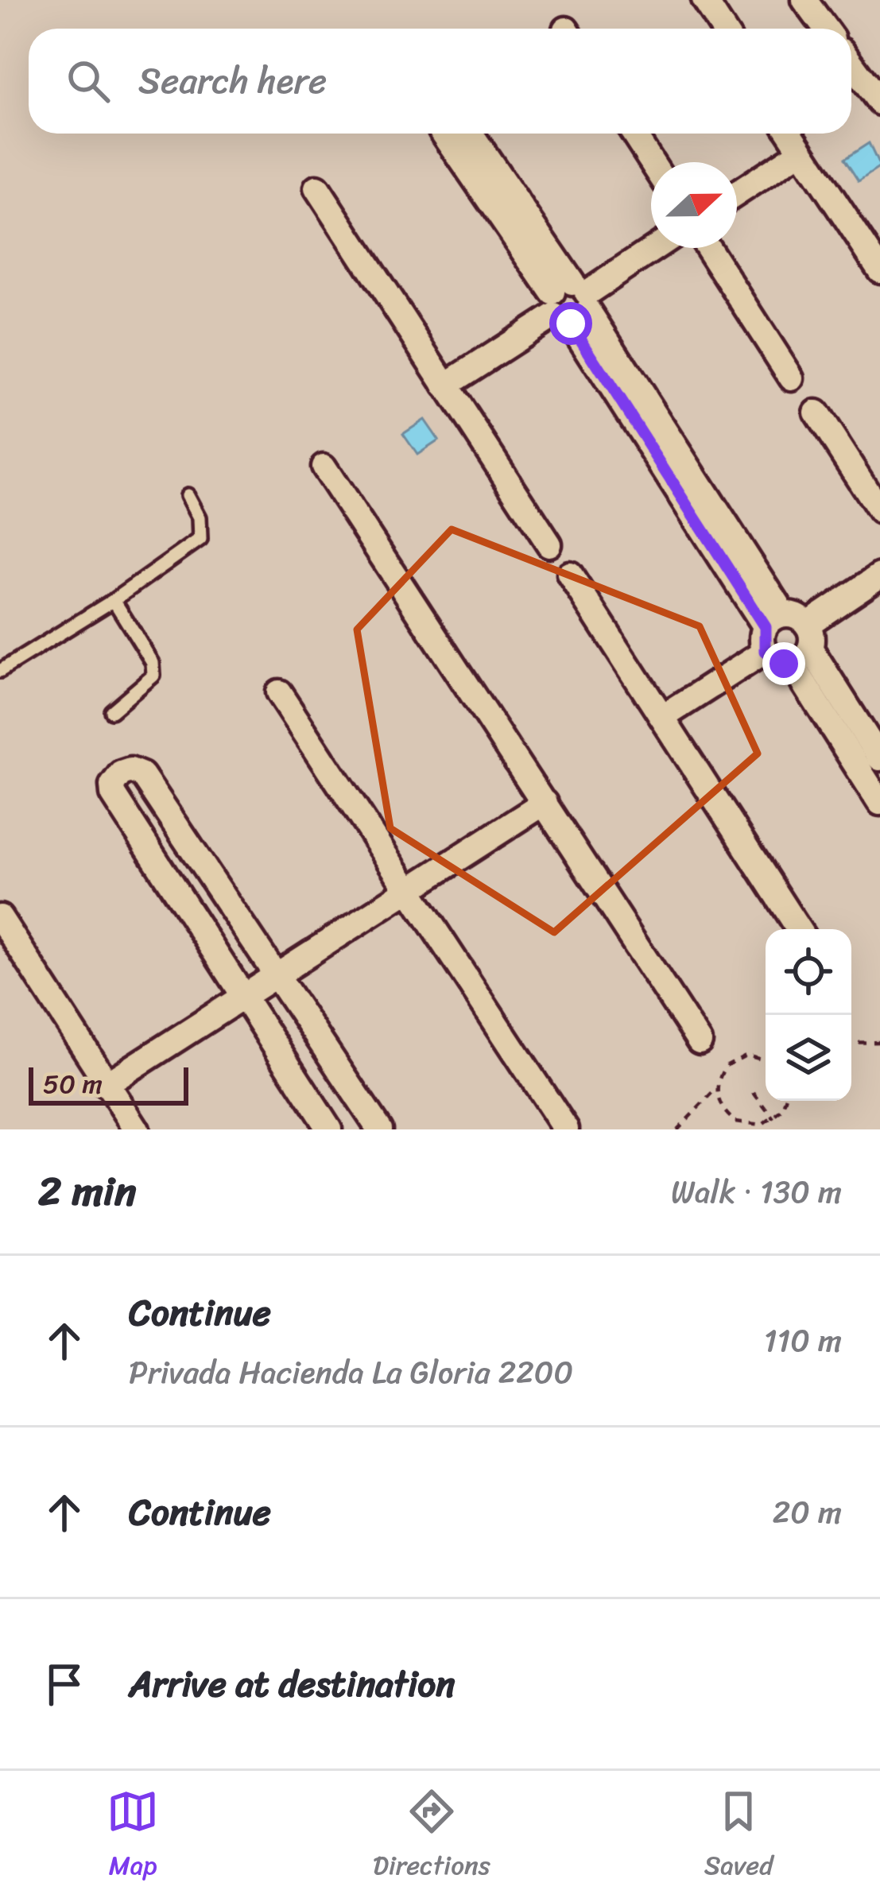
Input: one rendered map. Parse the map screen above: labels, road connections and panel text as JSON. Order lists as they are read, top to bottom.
{
  "scale_bar": "50 m",
  "north": "right",
  "page": {
    "search": "Search here",
    "scale": "50 m",
    "heading": ["2 min", "Walk · 130 m"],
    "list": [
      ["Continue", "Privada Hacienda La Gloria 2200", "110 m"],
      ["Continue", "20 m"],
      "Arrive at destination"
    ],
    "nav": ["Map", "Directions", "Saved"]
  }
}
